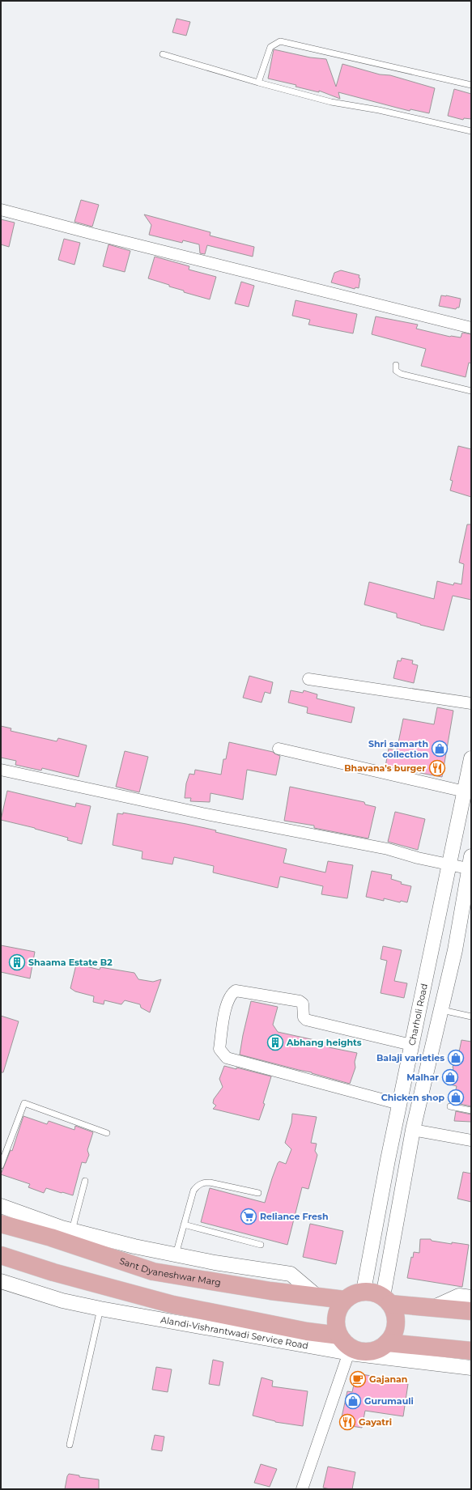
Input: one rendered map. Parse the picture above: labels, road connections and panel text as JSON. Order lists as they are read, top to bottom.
{
  "streets": {
    "main road": ["Sant Dyaneshwar Marg"],
    "street": ["Charholi Road", "Alandi-Vishrantwadi Service Road"]
  },
  "crossings": [
    ["Charholi Road", "Sant Dyaneshwar Marg"],
    ["Charholi Road", "Alandi-Vishrantwadi Service Road"],
    ["Sant Dyaneshwar Marg", "Alandi-Vishrantwadi Service Road"]
  ],
  "places": {
    "shop": [
      "Shri samarth collection",
      "Balaji varieties",
      "Malhar",
      "Chicken shop",
      "Gurumauli"
    ],
    "restaurant": ["Bhavana's burger", "Gayatri"],
    "building": ["Shaama Estate B2", "Abhang heights"],
    "supermarket": ["Reliance Fresh"],
    "cafe": ["Gajanan"]
  }
}
